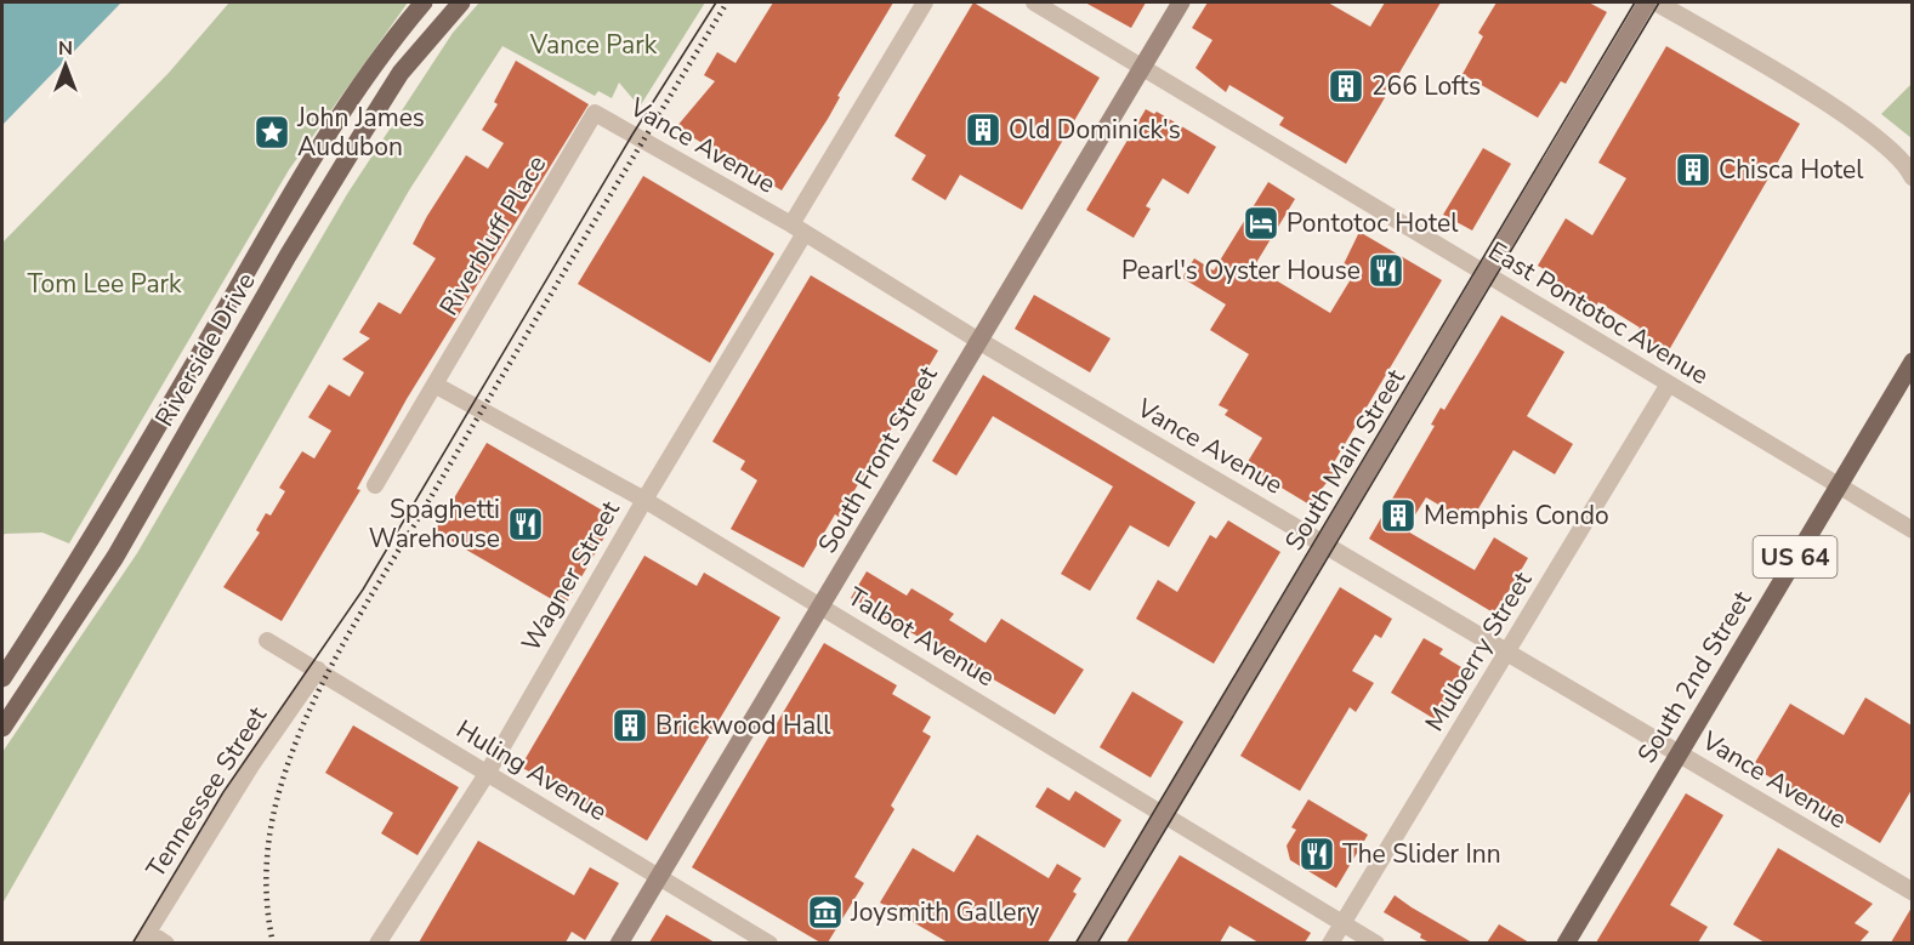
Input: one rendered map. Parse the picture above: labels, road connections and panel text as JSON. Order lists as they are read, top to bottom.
{
  "streets": {
    "main road": [
      "Riverside Drive",
      "South Front Street",
      "South Main Street",
      "US 64",
      "South 2nd Street"
    ],
    "street": [
      "Vance Avenue",
      "Riverbluff Place",
      "East Pontotoc Avenue",
      "Wagner Street",
      "Talbot Avenue",
      "Mulberry Street",
      "Huling Avenue",
      "Tennessee Street"
    ]
  },
  "crossings": [
    ["Vance Avenue", "Riverbluff Place"],
    ["Vance Avenue", "South Front Street"],
    ["Vance Avenue", "South Main Street"],
    ["Vance Avenue", "Wagner Street"],
    ["Vance Avenue", "Mulberry Street"],
    ["Vance Avenue", "South 2nd Street"],
    ["Riverbluff Place", "Talbot Avenue"],
    ["East Pontotoc Avenue", "South Front Street"],
    ["East Pontotoc Avenue", "South Main Street"],
    ["East Pontotoc Avenue", "Mulberry Street"],
    ["East Pontotoc Avenue", "South 2nd Street"],
    ["South Front Street", "Talbot Avenue"],
    ["South Front Street", "Huling Avenue"],
    ["South Main Street", "Talbot Avenue"],
    ["Wagner Street", "Talbot Avenue"],
    ["Wagner Street", "Huling Avenue"],
    ["Talbot Avenue", "Mulberry Street"],
    ["Huling Avenue", "Tennessee Street"]
  ],
  "parks": ["Vance Park", "Tom Lee Park"],
  "places": {
    "building": [
      "266 Lofts",
      "Old Dominick's",
      "Chisca Hotel",
      "Memphis Condo",
      "Brickwood Hall"
    ],
    "place": ["John James Audubon"],
    "hotel": ["Pontotoc Hotel"],
    "restaurant": ["Pearl's Oyster House", "Spaghetti Warehouse", "The Slider Inn"],
    "museum": ["Joysmith Gallery"]
  },
  "north": "top"
}
